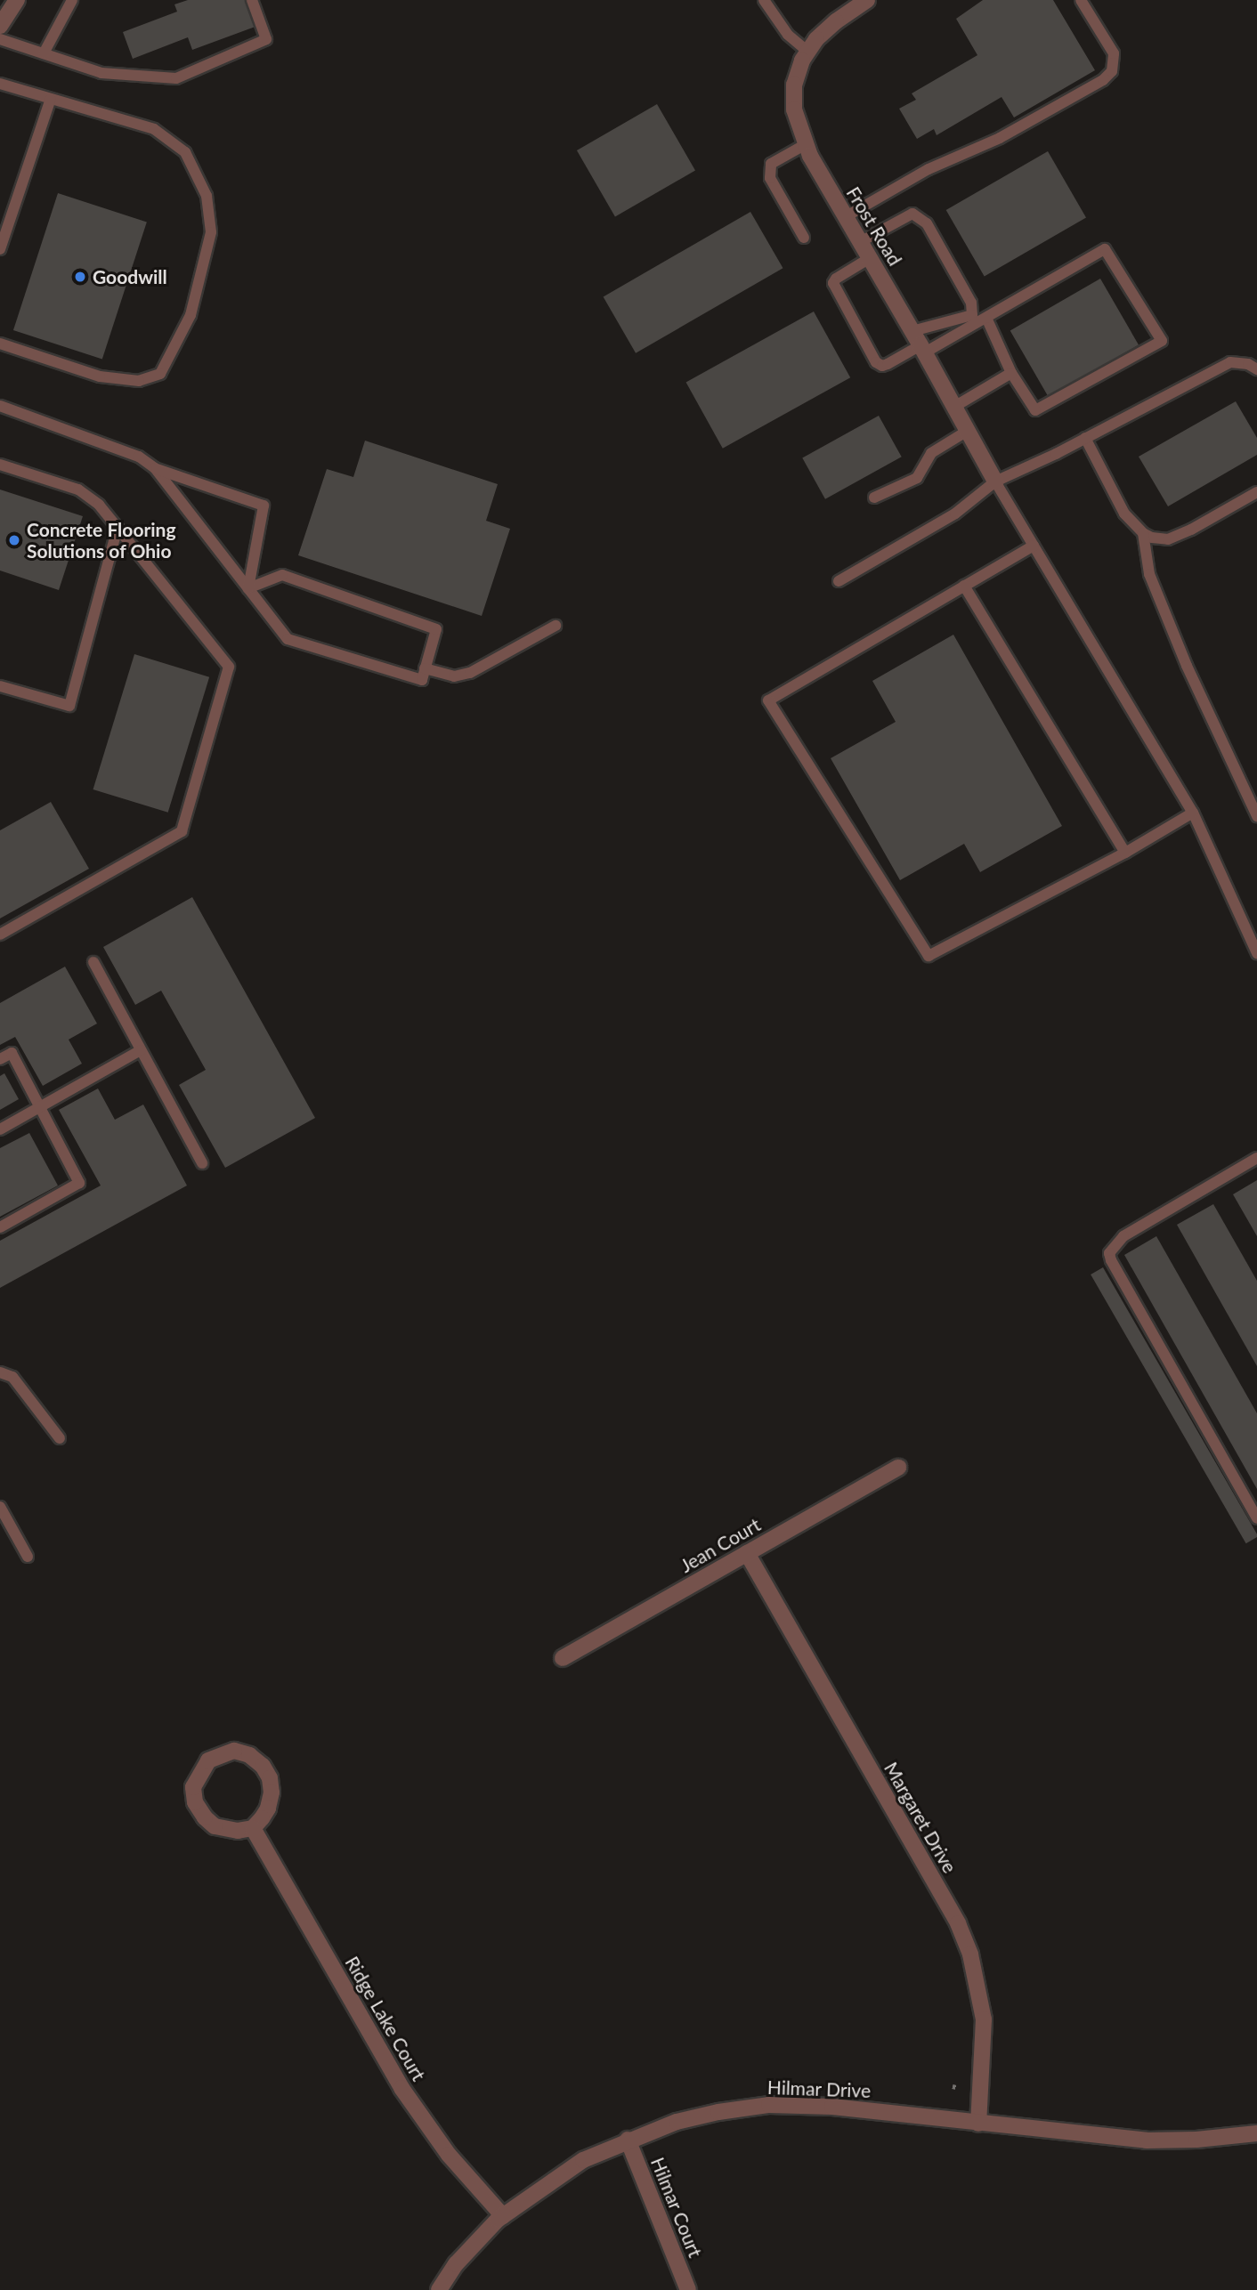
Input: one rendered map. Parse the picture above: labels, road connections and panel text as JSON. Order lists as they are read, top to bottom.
{
  "streets": {
    "street": [
      "Frost Road",
      "Jean Court",
      "Margaret Drive",
      "Ridge Lake Court",
      "Hilmar Drive",
      "Hilmar Court"
    ]
  },
  "crossings": [
    ["Jean Court", "Margaret Drive"],
    ["Margaret Drive", "Hilmar Drive"],
    ["Ridge Lake Court", "Hilmar Drive"],
    ["Hilmar Drive", "Hilmar Court"]
  ],
  "places": ["Goodwill", "Concrete Flooring Solutions of Ohio"]
}
